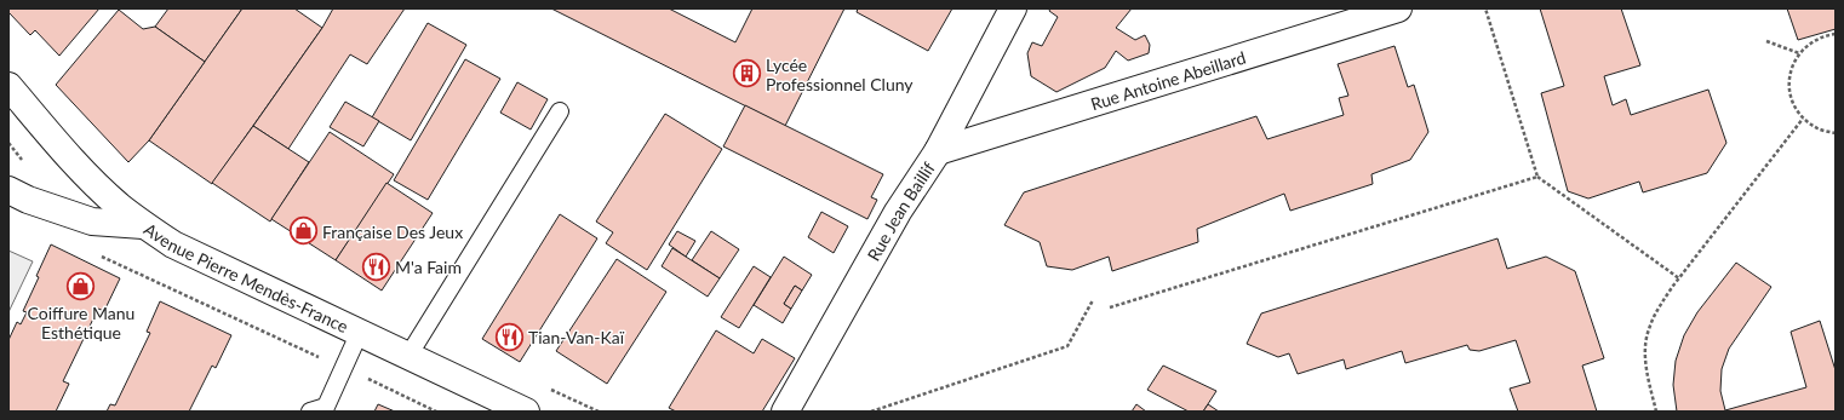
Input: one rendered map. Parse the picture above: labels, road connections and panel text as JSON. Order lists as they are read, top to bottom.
{
  "streets": {
    "street": ["Rue Antoine Abeillard", "Rue Jean Baillif", "Avenue Pierre Mendès-France"]
  },
  "crossings": [
    ["Rue Antoine Abeillard", "Rue Jean Baillif"]
  ],
  "places": {
    "building": ["Lycée Professionnel Cluny"],
    "shop": ["Française Des Jeux", "Coiffure Manu Esthétique"],
    "restaurant": ["M'a Faim", "Tian-Van-Kaï"]
  }
}
